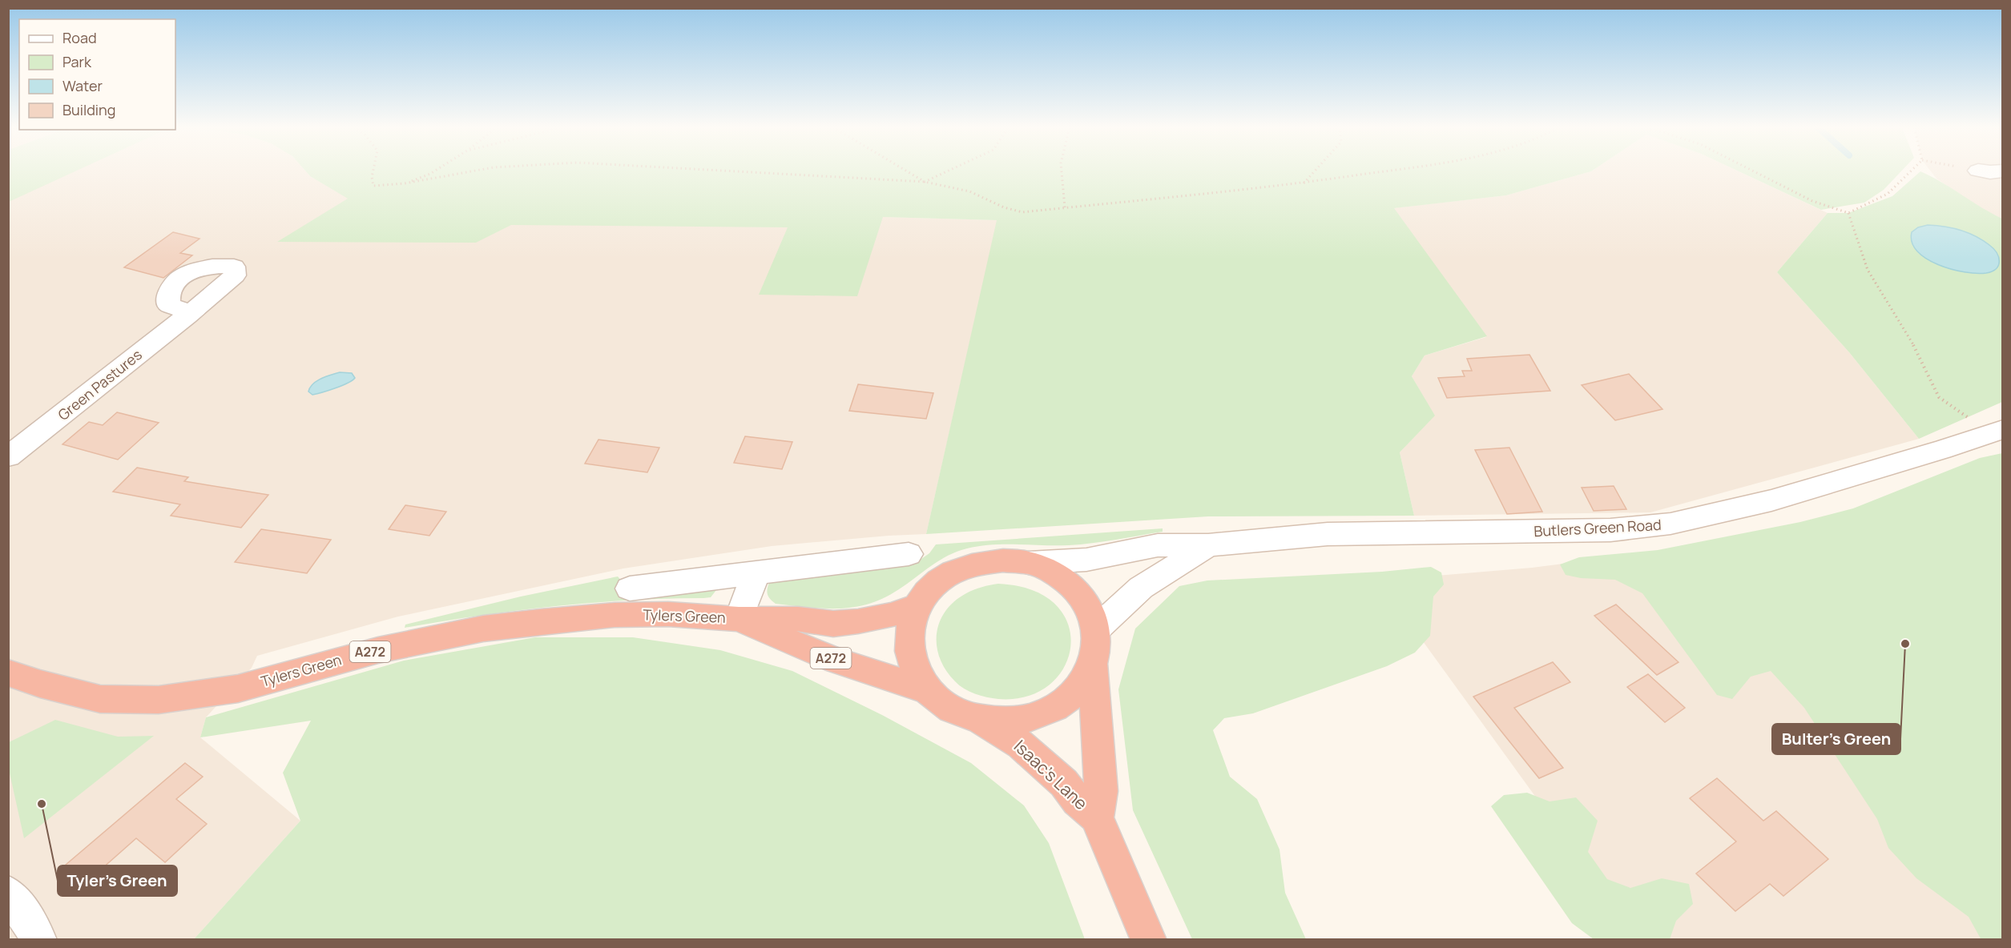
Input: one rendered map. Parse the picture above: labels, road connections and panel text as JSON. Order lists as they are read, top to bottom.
{
  "streets": {
    "highway": ["Tylers Green", "A272", "Isaac's Lane"],
    "main road": ["Green Pastures", "Butlers Green Road"]
  },
  "places": ["Bulter's Green", "Tyler's Green"],
  "legend": [
    "Road",
    "Park",
    "Water",
    "Building"
  ]
}
